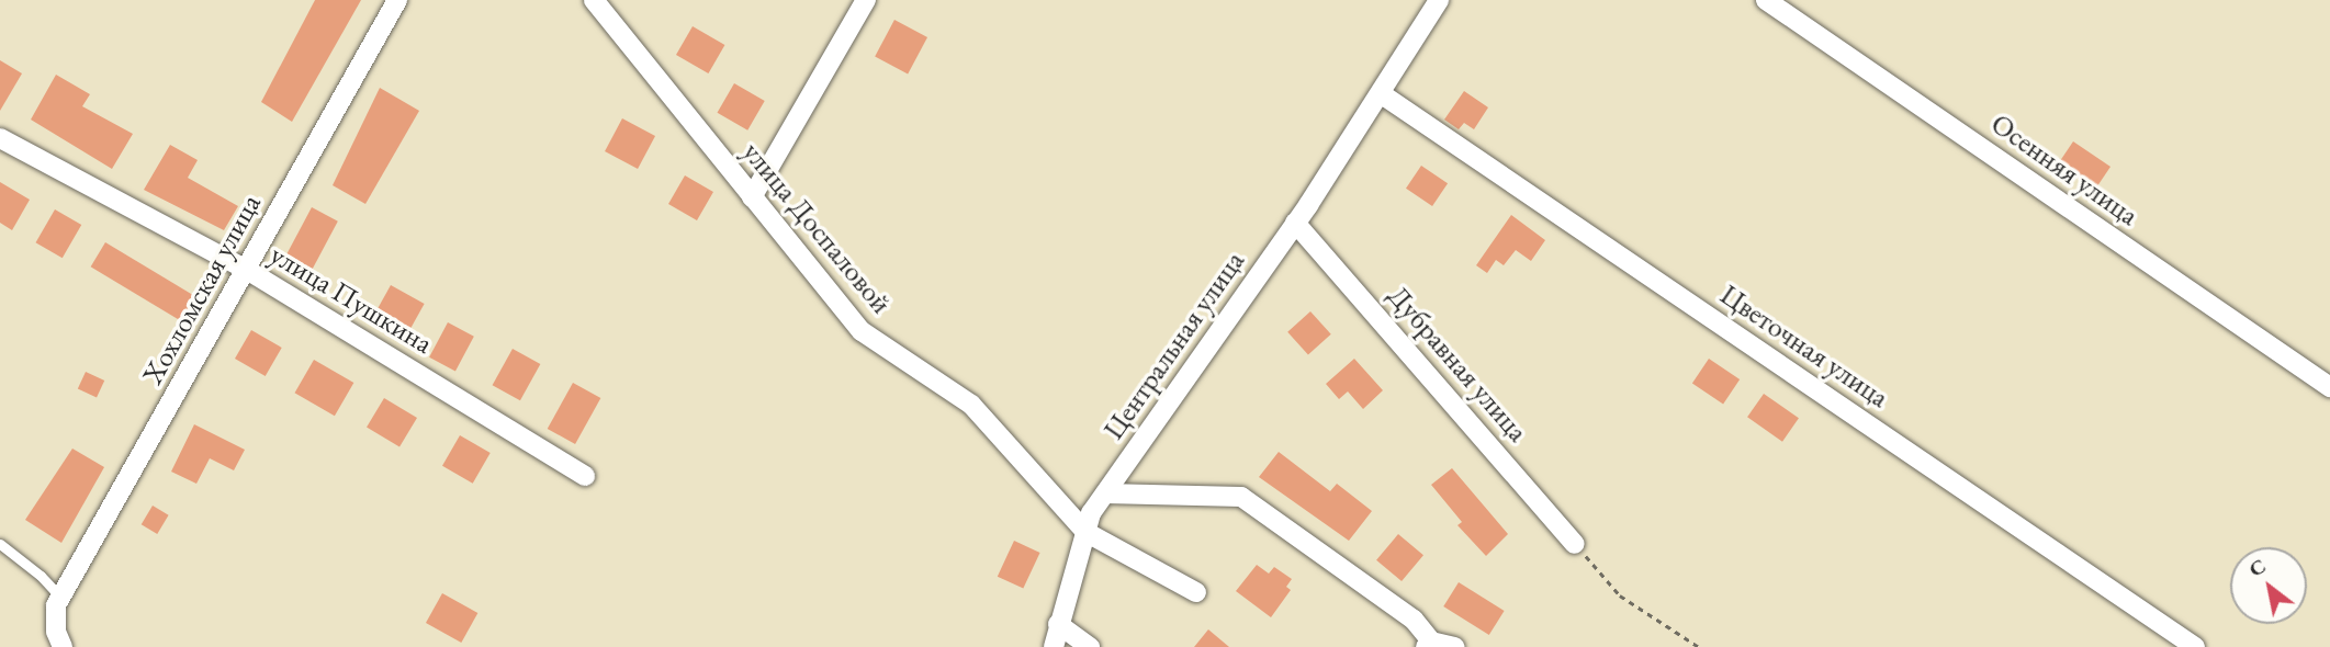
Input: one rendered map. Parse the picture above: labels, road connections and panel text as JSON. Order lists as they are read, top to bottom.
{
  "streets": {
    "street": [
      "Осенняя улица",
      "улица Доспаловой",
      "Хохломская улица",
      "улица Пушкина",
      "Центральная улица",
      "Цветочная улица",
      "Дубравная улица"
    ]
  },
  "crossings": [
    ["улица Доспаловой", "Центральная улица"],
    ["Хохломская улица", "улица Пушкина"],
    ["Центральная улица", "Цветочная улица"],
    ["Центральная улица", "Дубравная улица"]
  ],
  "north": "top left"
}
